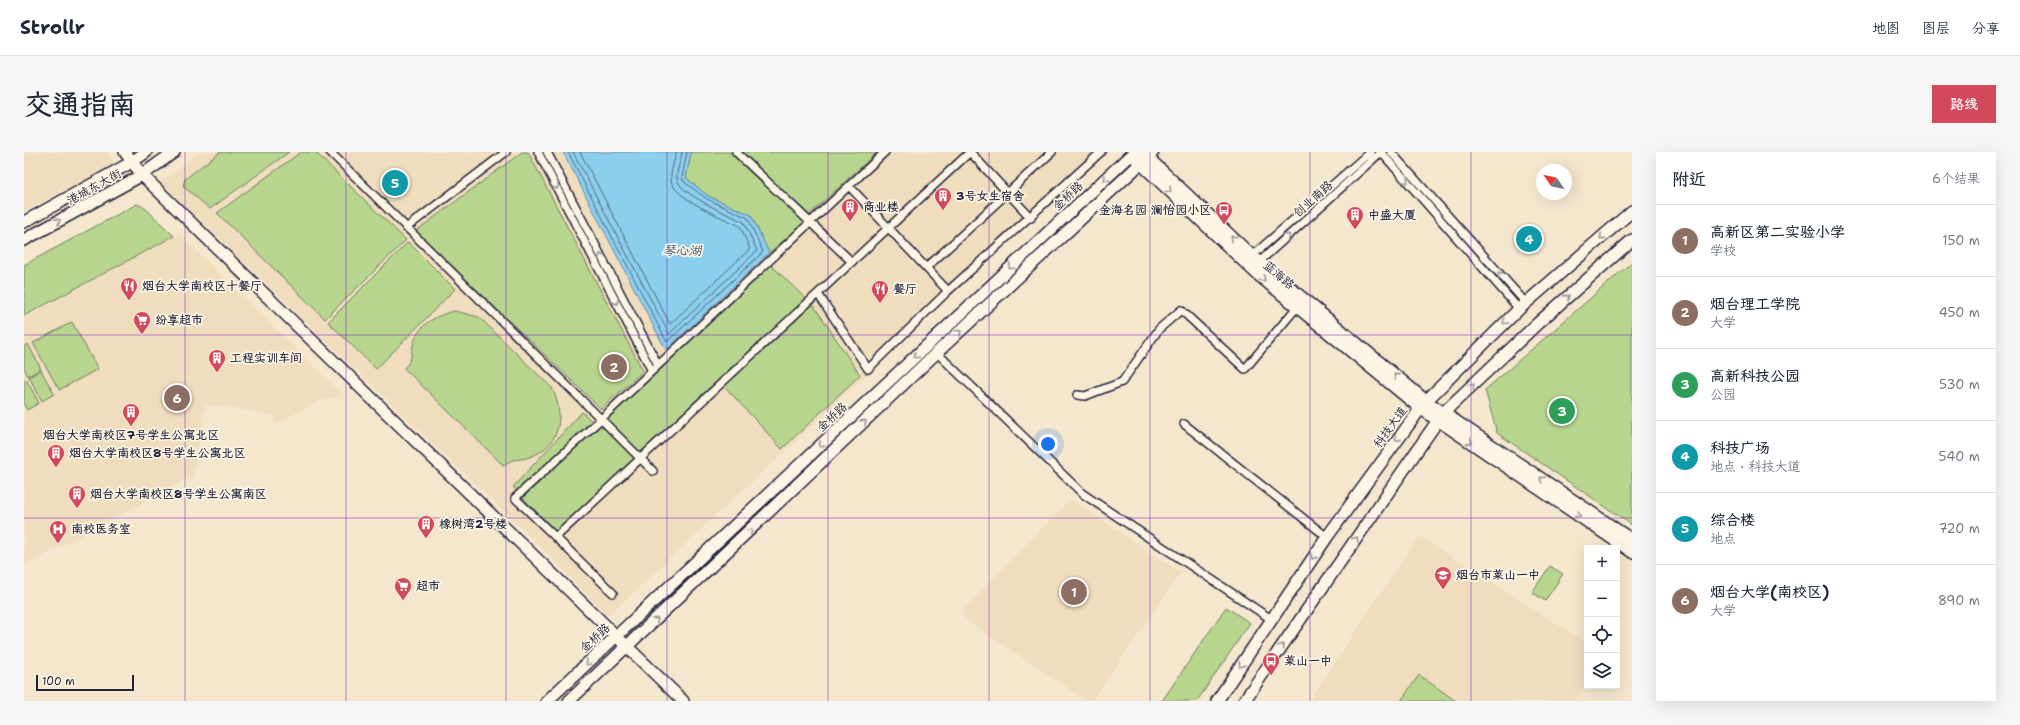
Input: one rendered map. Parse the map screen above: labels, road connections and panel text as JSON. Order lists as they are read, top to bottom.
{
  "streets": {
    "street": [
      "港城东大街",
      "金桥路",
      "创业南路",
      "蓝海路",
      "科技大道"
    ]
  },
  "crossings": [
    ["金桥路", "蓝海路"],
    ["创业南路", "蓝海路"],
    ["蓝海路", "科技大道"]
  ],
  "water": ["琴心湖"],
  "places": {
    "building": [
      "3号女生宿舍",
      "商业楼",
      "中盛大厦",
      "工程实训车间",
      "烟台大学南校区7号学生公寓北区",
      "烟台大学南校区8号学生公寓北区",
      "烟台大学南校区8号学生公寓南区",
      "橡树湾2号楼"
    ],
    "bus stop": ["金海名园 澜怡园小区", "莱山一中"],
    "restaurant": ["烟台大学南校区十餐厅", "餐厅"],
    "supermarket": ["纷享超市", "超市"],
    "hospital": ["南校医务室"],
    "school or university": ["烟台市莱山一中"]
  },
  "scale_bar": "100 m",
  "north": "top left",
  "page": {
    "header": "Strollr",
    "nav": ["地图", "图层", "分享"],
    "title": "交通指南",
    "buttons": "路线",
    "heading": ["附近", "6个结果"],
    "pins": [
      "5",
      "4",
      "2",
      "6",
      "3",
      "1"
    ],
    "list": [
      {
        "mark": "1",
        "name": "高新区第二实验小学",
        "note": "学校",
        "value": "150 m"
      },
      {
        "mark": "2",
        "name": "烟台理工学院",
        "note": "大学",
        "value": "450 m"
      },
      {
        "mark": "3",
        "name": "高新科技公园",
        "note": "公园",
        "value": "530 m"
      },
      {
        "mark": "4",
        "name": "科技广场",
        "note": "地点 · 科技大道",
        "value": "540 m"
      },
      {
        "mark": "5",
        "name": "综合楼",
        "note": "地点",
        "value": "720 m"
      },
      {
        "mark": "6",
        "name": "烟台大学(南校区)",
        "note": "大学",
        "value": "890 m"
      }
    ],
    "map_buttons": ["+", "−"],
    "scale": "100 m"
  }
}
